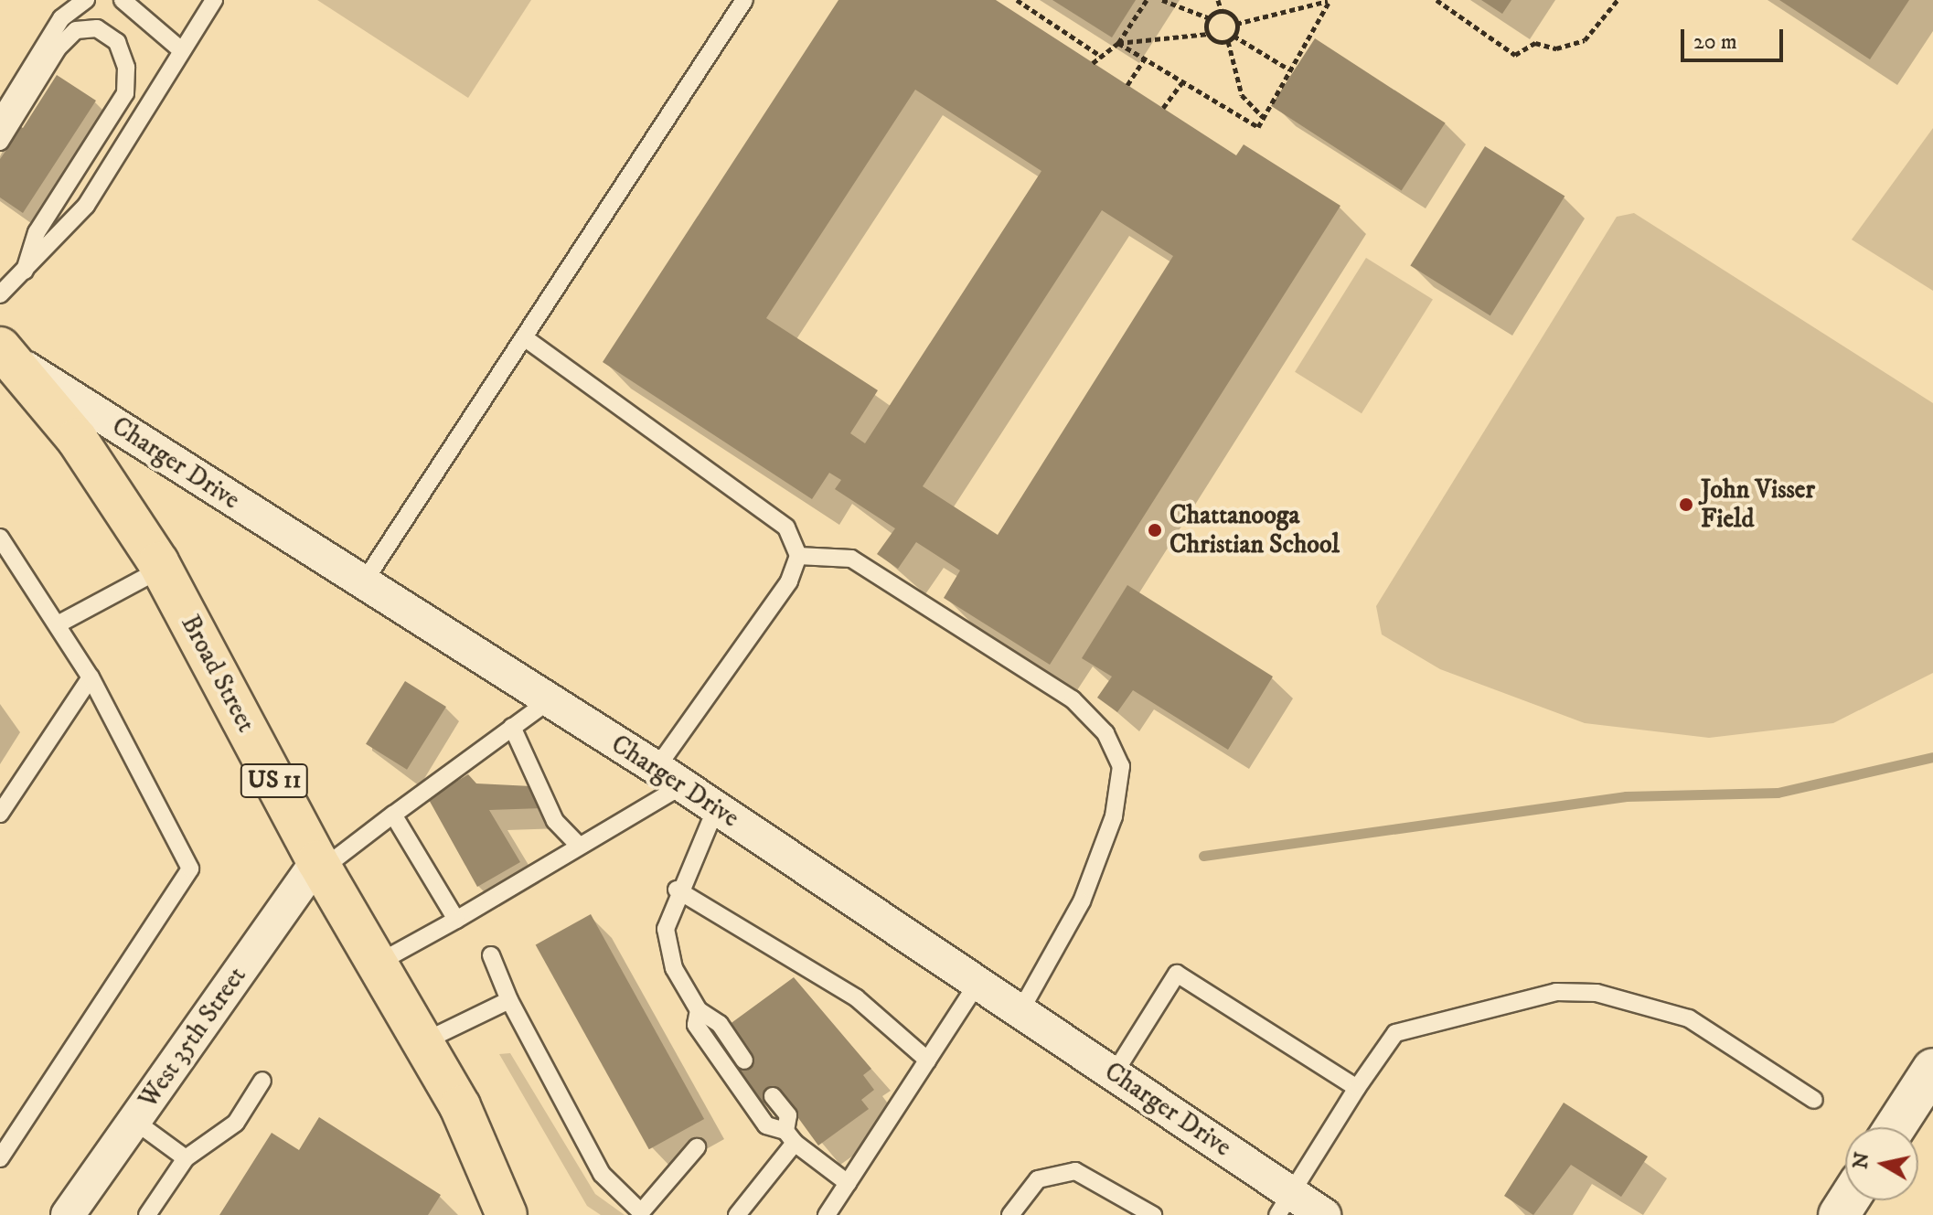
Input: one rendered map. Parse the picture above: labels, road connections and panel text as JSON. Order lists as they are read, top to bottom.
{
  "streets": {
    "main road": ["Broad Street", "US 11"],
    "street": ["Charger Drive", "West 35th Street"]
  },
  "crossings": [
    ["Charger Drive", "Broad Street"],
    ["Broad Street", "West 35th Street"]
  ],
  "places": ["John Visser Field", "Chattanooga Christian School"],
  "scale_bar": "20 m",
  "north": "left"
}
